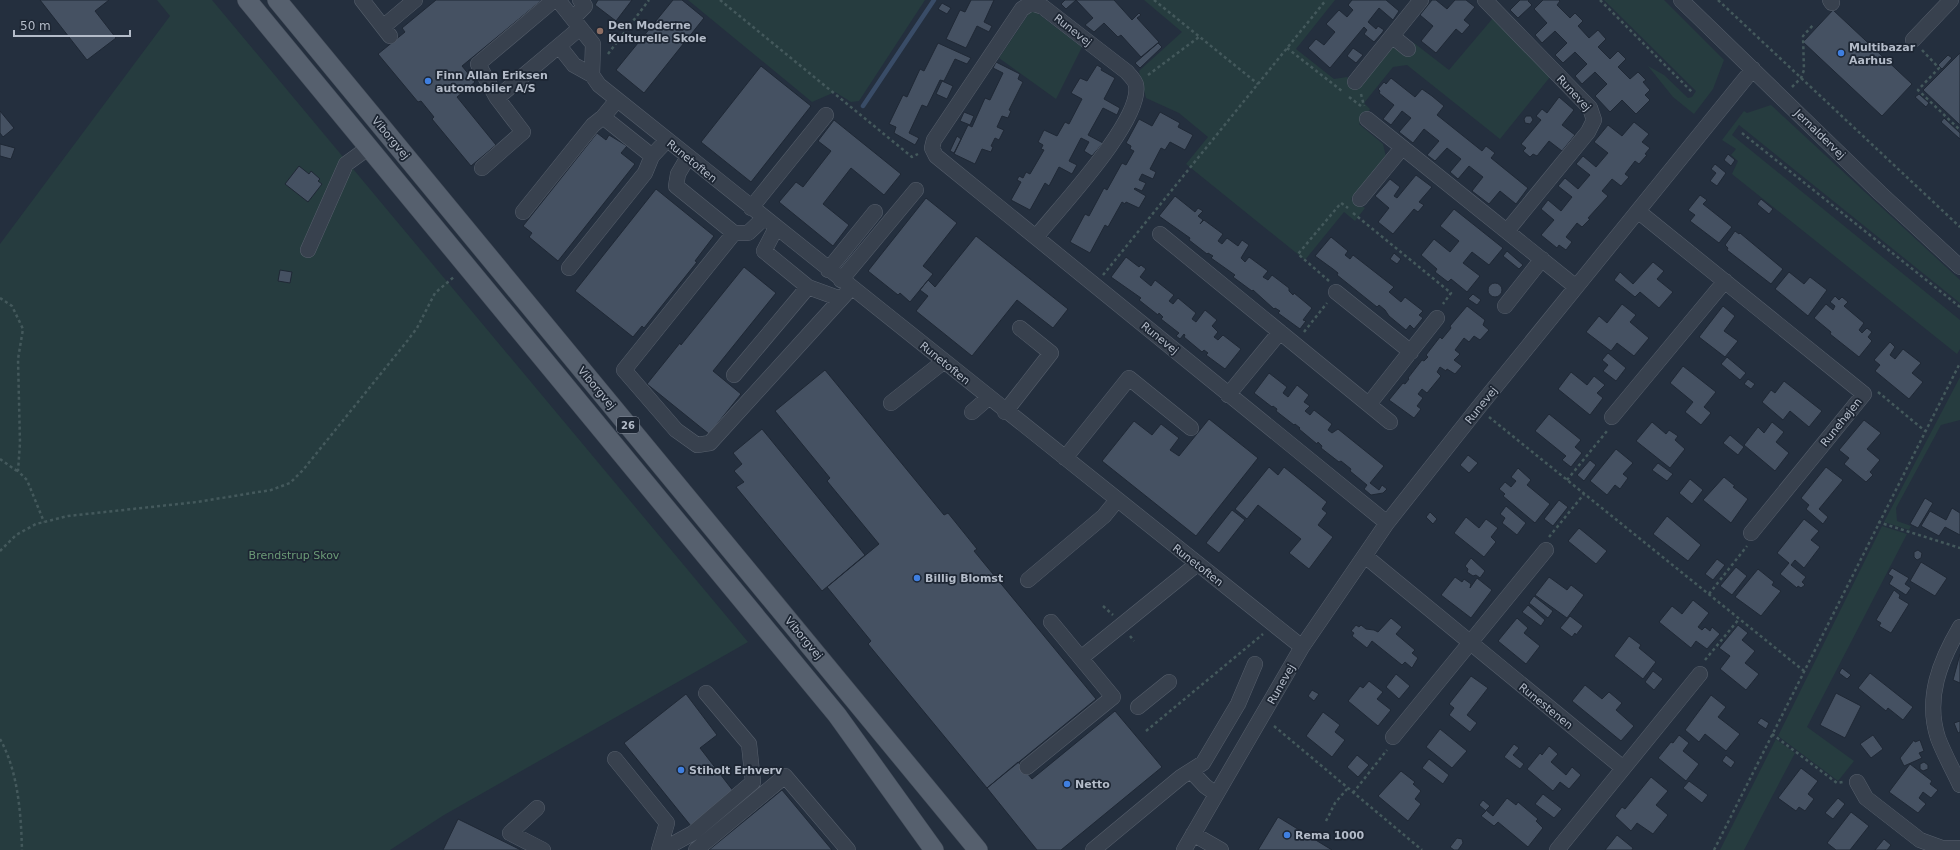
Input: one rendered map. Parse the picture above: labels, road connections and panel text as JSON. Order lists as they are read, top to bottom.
{
  "streets": {
    "main road": ["Viborgvej", "26"],
    "street": [
      "Runevej",
      "Jernaldervej",
      "Runetoften",
      "Runehøjen",
      "Runestenen"
    ]
  },
  "crossings": [
    ["Runevej", "Jernaldervej"],
    ["Runevej", "Runetoften"],
    ["Runevej", "Runehøjen"],
    ["Runevej", "Runestenen"]
  ],
  "parks": ["Brendstrup Skov"],
  "places": [
    "Den Moderne Kulturelle Skole",
    "Multibazar Aarhus",
    "Finn Allan Eriksen automobiler A/S",
    "Billig Blomst",
    "Stiholt Erhverv",
    "Netto",
    "Rema 1000"
  ],
  "scale_bar": "50 m"
}
